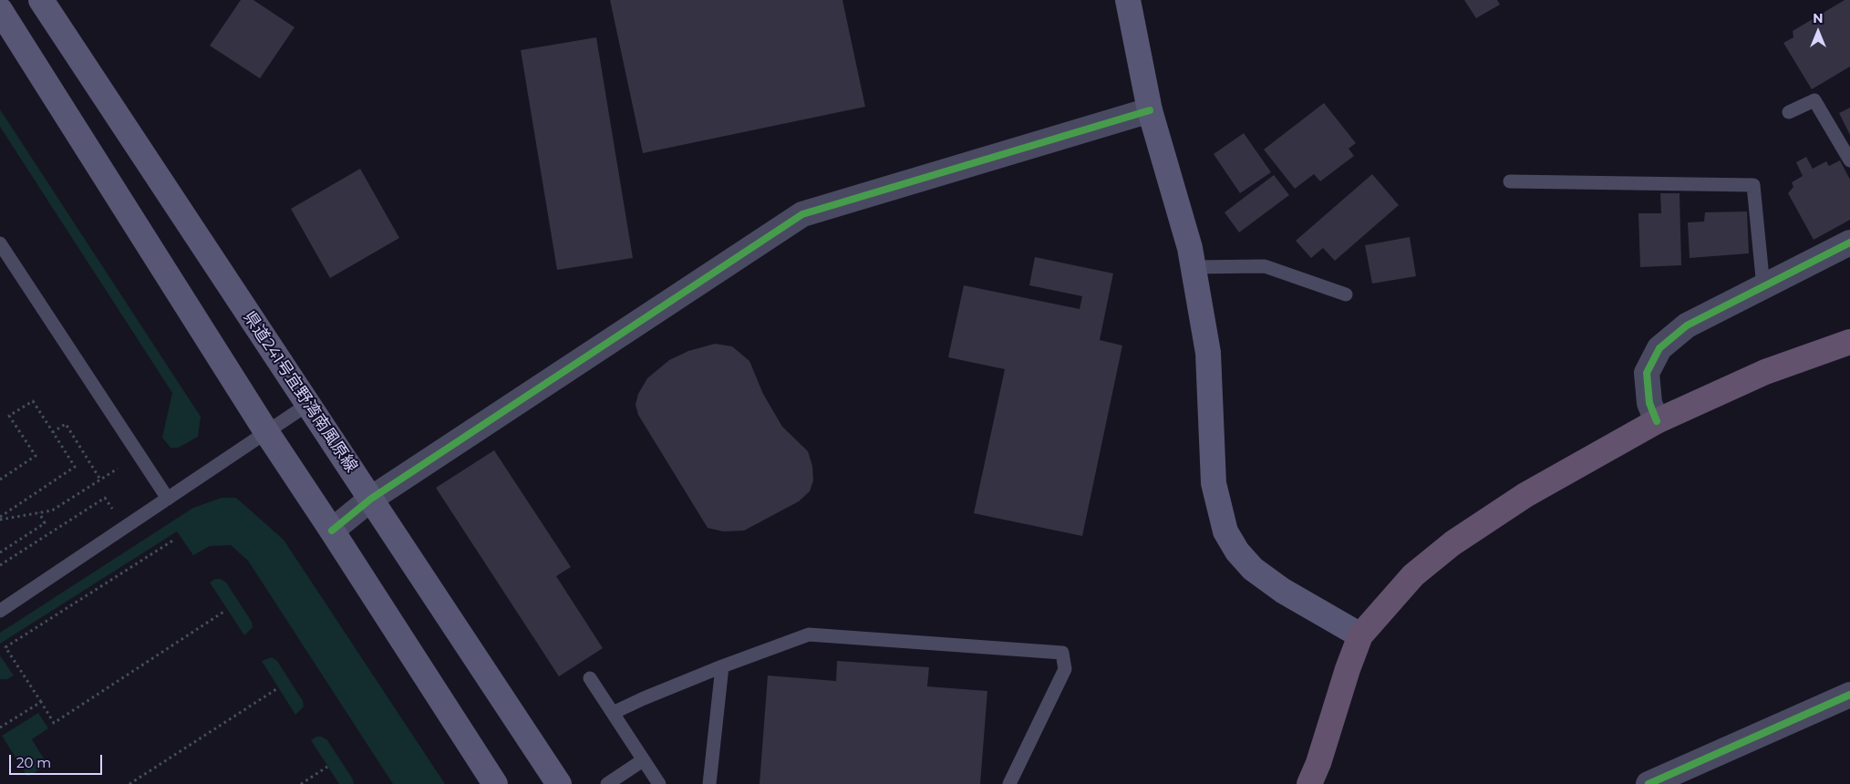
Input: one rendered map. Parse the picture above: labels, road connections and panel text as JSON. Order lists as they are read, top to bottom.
{
  "streets": {
    "main road": ["県道241号宜野湾南風原線"]
  },
  "scale_bar": "20 m",
  "north": "top"
}
